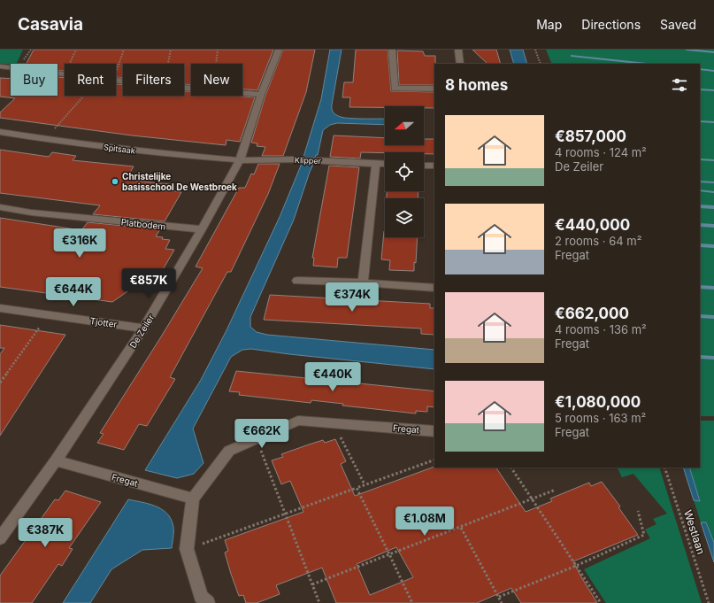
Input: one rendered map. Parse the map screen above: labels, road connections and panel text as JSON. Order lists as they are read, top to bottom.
{
  "streets": {
    "street": [
      "Spitsaak",
      "Klipper",
      "Platbodem",
      "Tjotter",
      "De Zeiler",
      "Fregat"
    ],
    "path": ["Westlaan"]
  },
  "crossings": [
    ["Spitsaak", "Klipper"],
    ["Spitsaak", "De Zeiler"],
    ["Klipper", "De Zeiler"],
    ["Platbodem", "De Zeiler"],
    ["Tjotter", "De Zeiler"],
    ["De Zeiler", "Fregat"]
  ],
  "places": ["Christelijke basisschool De Westbroek"],
  "north": "left",
  "page": {
    "header": "Casavia",
    "nav": ["Map", "Directions", "Saved"],
    "chip": [
      "Buy",
      "Rent",
      "Filters",
      "New"
    ],
    "heading": "8 homes",
    "list": [
      {
        "name": "€857,000",
        "note": "4 rooms · 124 m² · De Zeiler"
      },
      {
        "name": "€440,000",
        "note": "2 rooms · 64 m² · Fregat"
      },
      {
        "name": "€662,000",
        "note": "4 rooms · 136 m² · Fregat"
      },
      {
        "name": "€1,080,000",
        "note": "5 rooms · 163 m² · Fregat"
      }
    ],
    "price": [
      "€316K",
      "€857K",
      "€644K",
      "€374K",
      "€440K",
      "€662K",
      "€1.08M",
      "€387K"
    ]
  }
}
